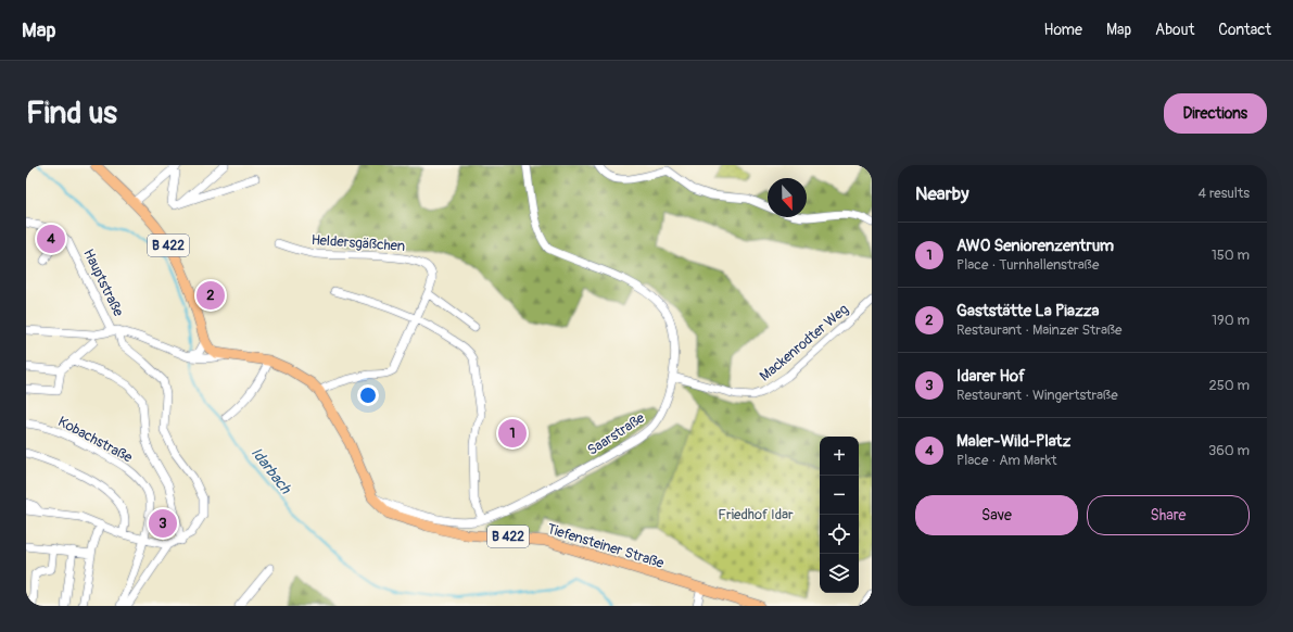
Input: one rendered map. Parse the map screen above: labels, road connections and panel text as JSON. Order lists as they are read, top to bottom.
{
  "streets": {
    "main road": ["B 422", "Hauptstraße", "Tiefensteiner Straße"],
    "street": [
      "Heldersgäßchen",
      "Mackenrodter Weg",
      "Saarstraße",
      "Kobachstraße"
    ]
  },
  "crossings": [
    ["Heldersgäßchen", "Hauptstraße"],
    ["B 422", "Hauptstraße"],
    ["Hauptstraße", "Saarstraße"],
    ["Hauptstraße", "Tiefensteiner Straße"],
    ["Mackenrodter Weg", "Saarstraße"],
    ["Saarstraße", "Tiefensteiner Straße"]
  ],
  "water": ["Idarbach"],
  "parks": ["Friedhof Idar"],
  "north": "bottom",
  "page": {
    "header": "Map",
    "nav": [
      "Home",
      "Map",
      "About",
      "Contact"
    ],
    "buttons": [
      "Directions",
      ["Save", "Share"]
    ],
    "title": "Find us",
    "heading": ["Nearby", "4 results"],
    "list": [
      {
        "mark": "1",
        "name": "AWO Seniorenzentrum",
        "note": "Place · Turnhallenstraße",
        "value": "150 m"
      },
      {
        "mark": "2",
        "name": "Gaststätte La Piazza",
        "note": "Restaurant · Mainzer Straße",
        "value": "190 m"
      },
      {
        "mark": "3",
        "name": "Idarer Hof",
        "note": "Restaurant · Wingertstraße",
        "value": "250 m"
      },
      {
        "mark": "4",
        "name": "Maler-Wild-Platz",
        "note": "Place · Am Markt",
        "value": "360 m"
      }
    ],
    "pins": [
      "4",
      "2",
      "1",
      "3"
    ],
    "map_buttons": ["+", "−"]
  }
}
